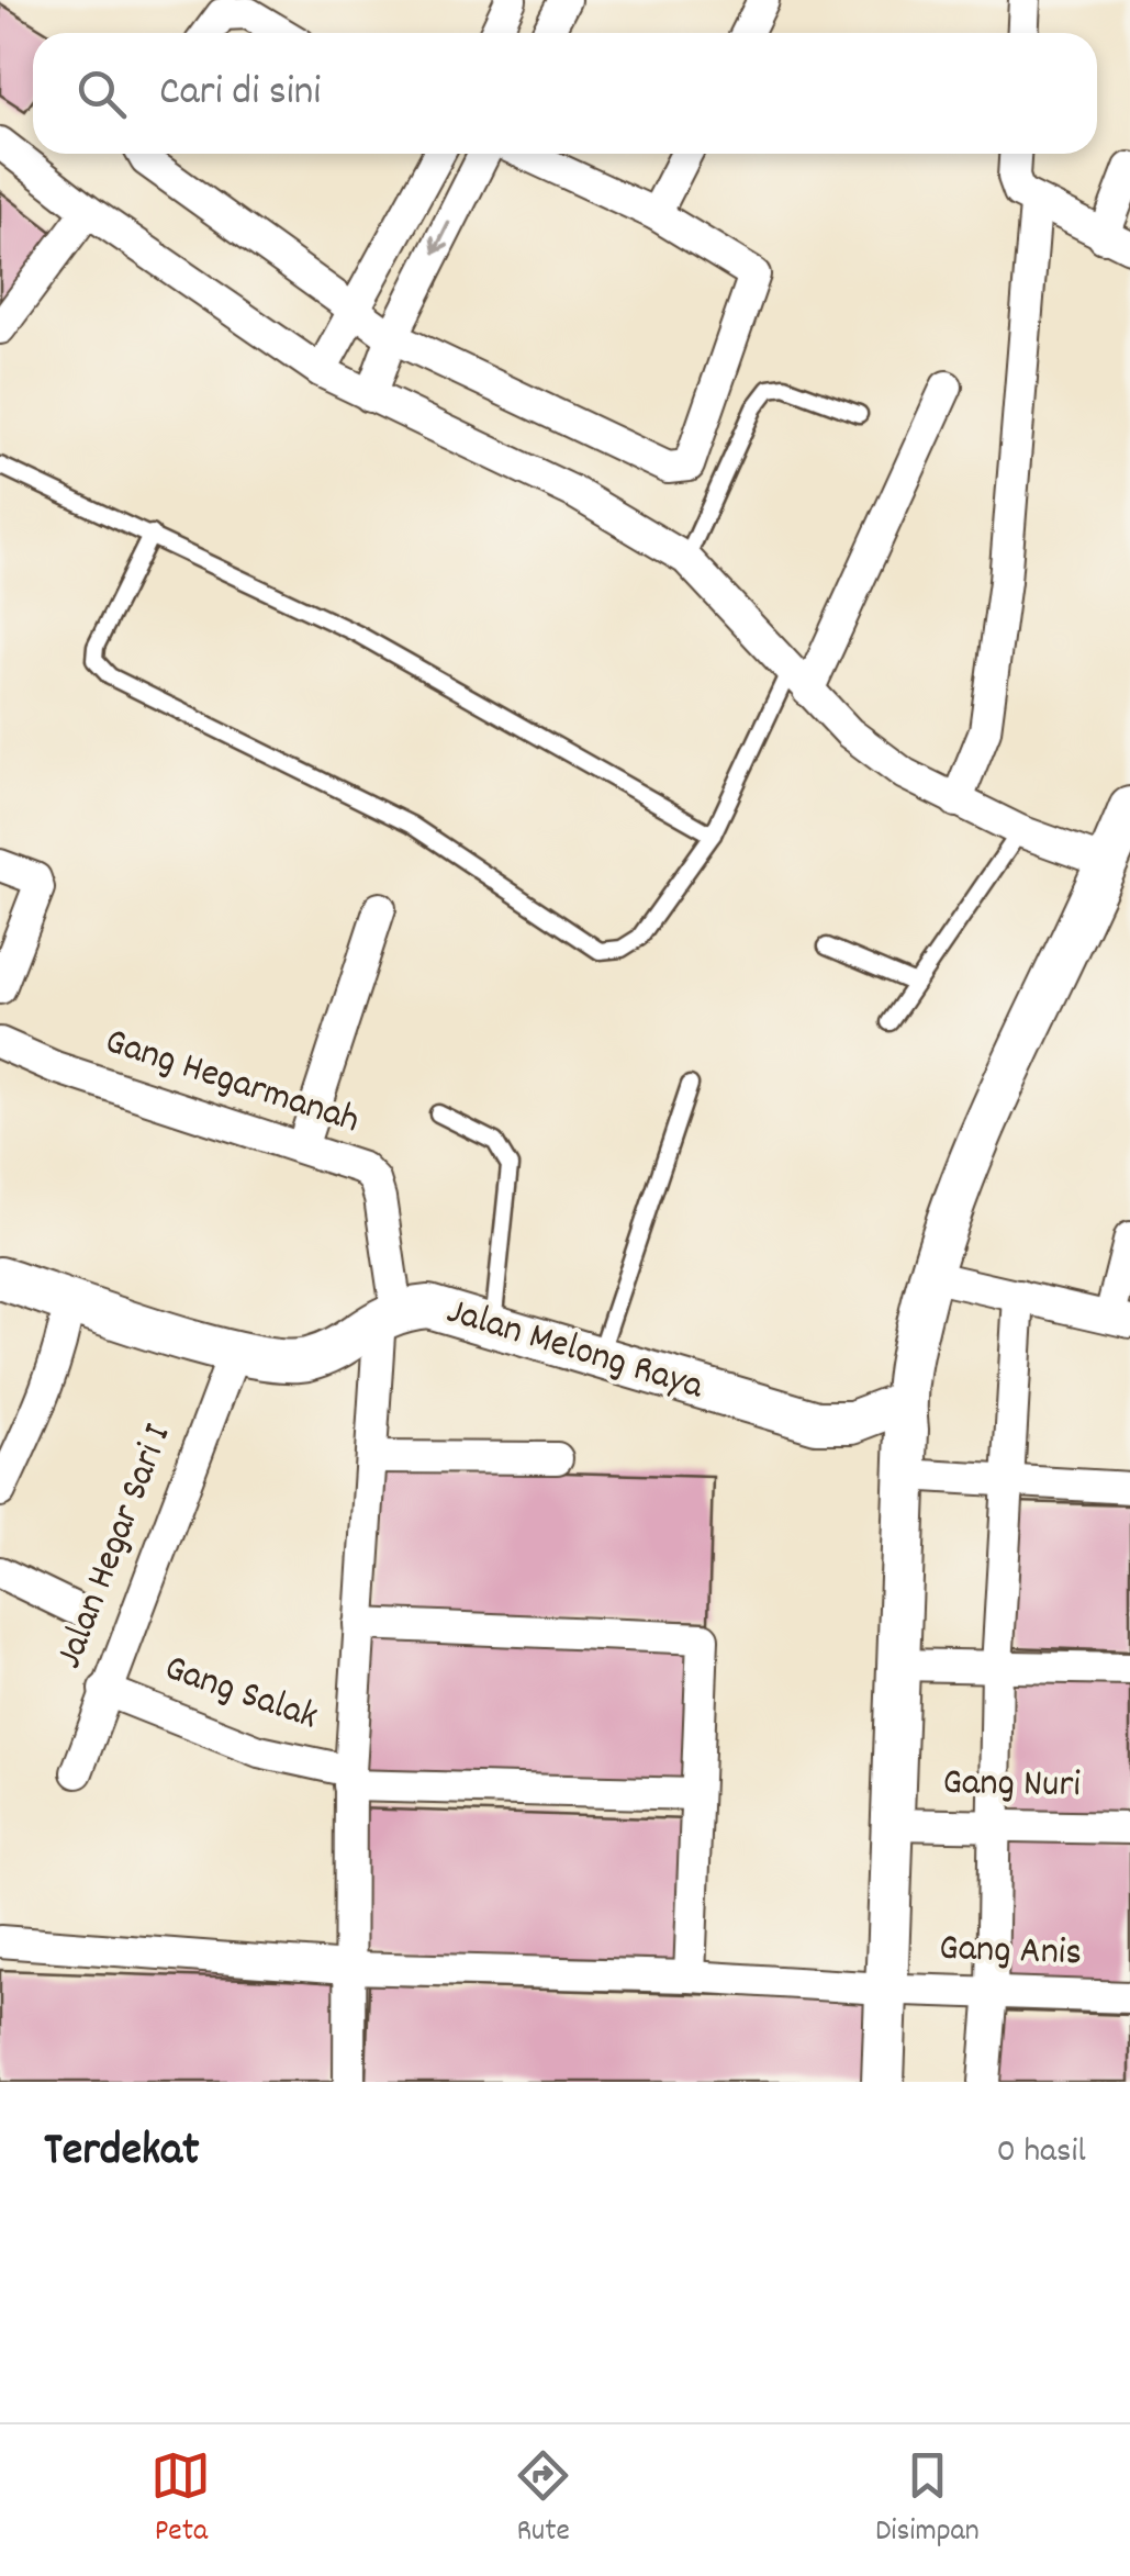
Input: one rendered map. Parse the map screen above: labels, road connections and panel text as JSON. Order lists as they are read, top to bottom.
{
  "streets": {
    "main road": ["Jalan Melong Raya"],
    "street": [
      "Gang Hegarmanah",
      "Jalan Hegar Sari I",
      "Gang Salak",
      "Gang Nuri",
      "Gang Anis"
    ]
  },
  "crossings": [
    ["Gang Hegarmanah", "Jalan Melong Raya"],
    ["Jalan Hegar Sari I", "Gang Salak"]
  ],
  "page": {
    "search": "Cari di sini",
    "heading": ["Terdekat", "0 hasil"],
    "nav": ["Peta", "Rute", "Disimpan"]
  }
}
